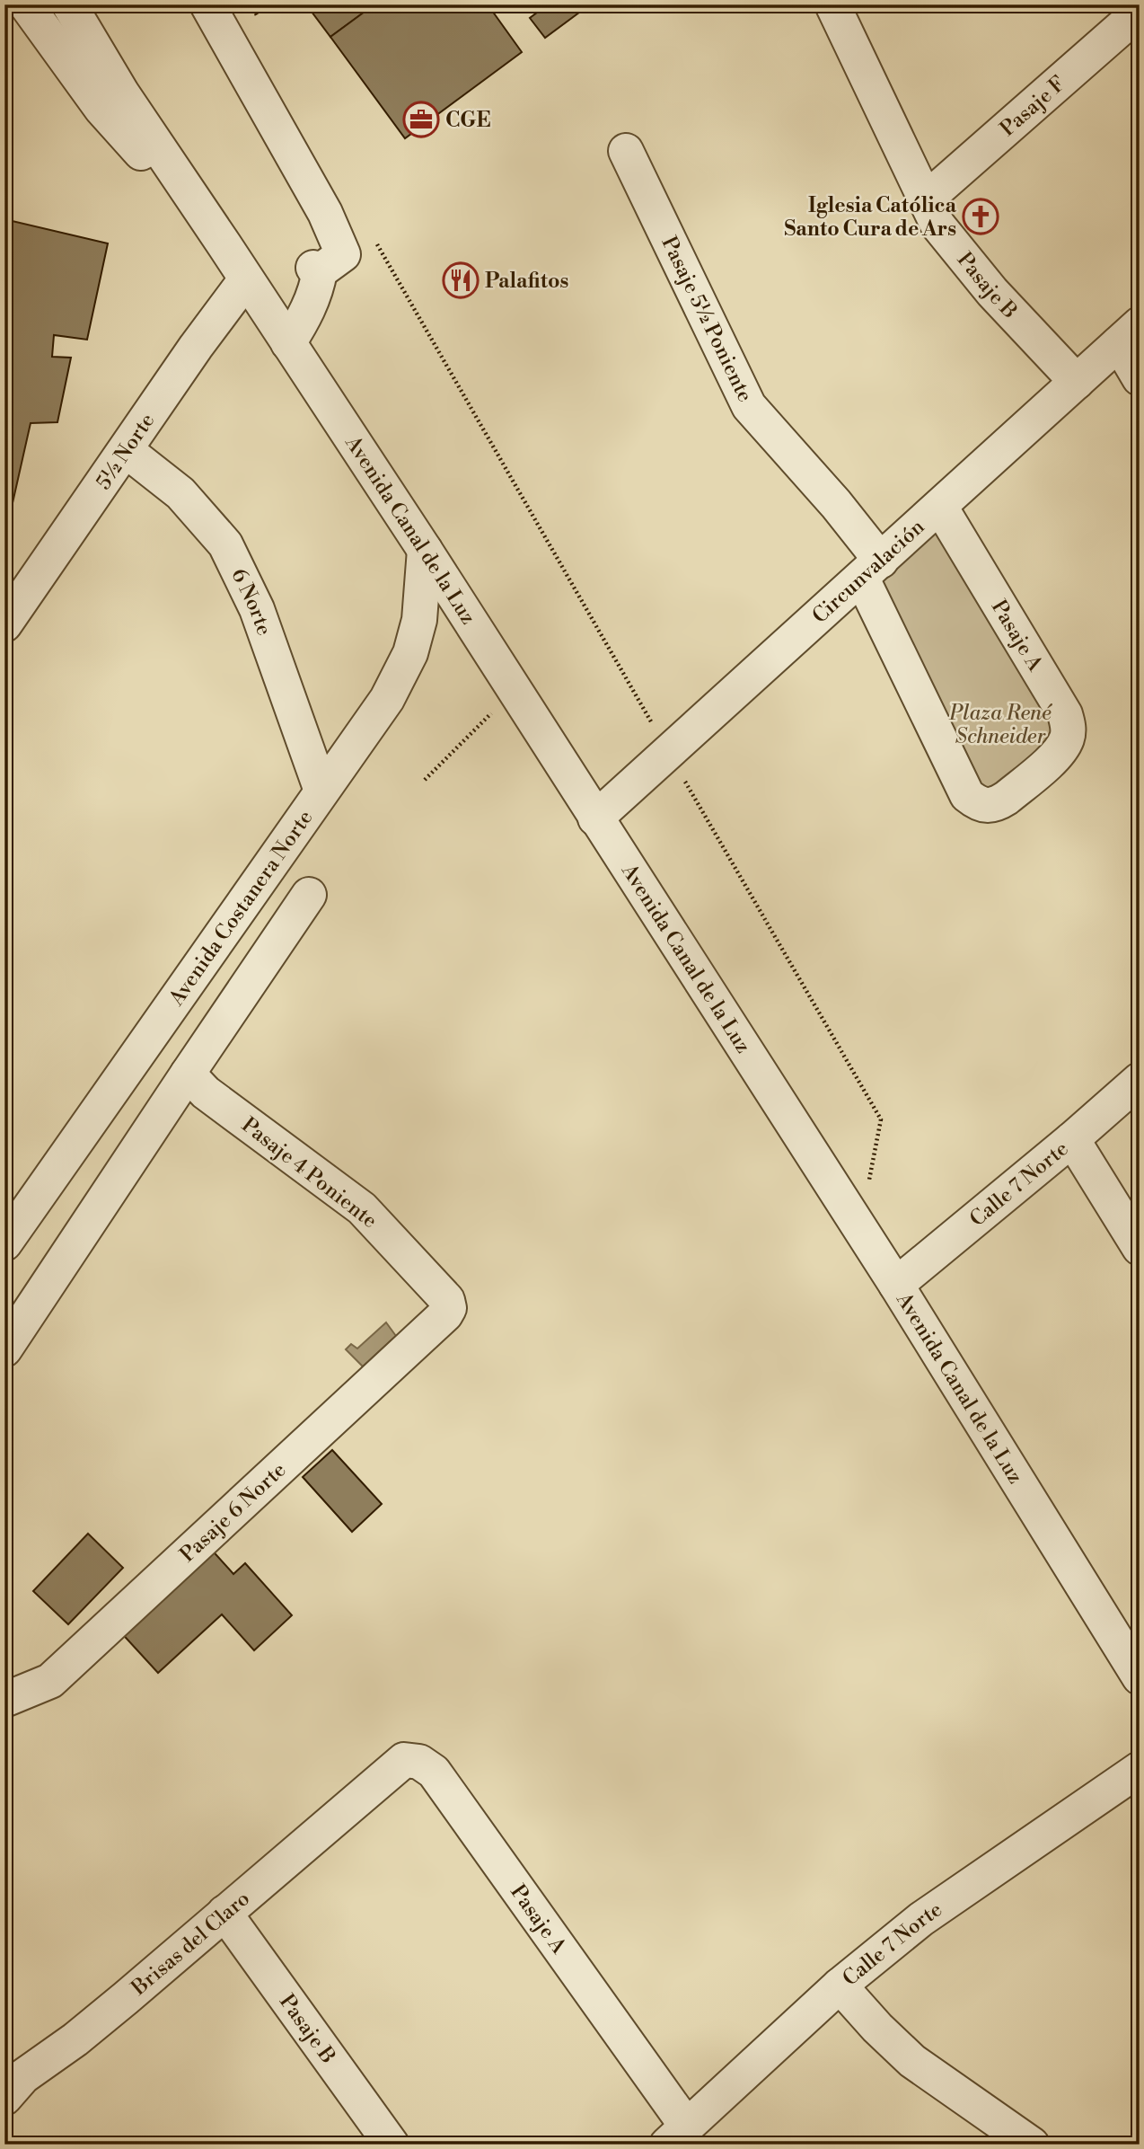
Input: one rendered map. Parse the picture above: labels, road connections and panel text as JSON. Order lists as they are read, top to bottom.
{
  "streets": {
    "street": [
      "Pasaje F",
      "Pasaje B",
      "Pasaje 5½ Poniente",
      "5½ Norte",
      "Avenida Canal de la Luz",
      "Circunvalación",
      "6 Norte",
      "Pasaje A",
      "Avenida Costanera Norte",
      "Pasaje 4 Poniente",
      "Calle 7 Norte",
      "Pasaje 6 Norte",
      "Brisas del Claro"
    ]
  },
  "crossings": [
    ["Pasaje F", "Pasaje B"],
    ["Pasaje B", "Circunvalación"],
    ["Pasaje B", "Brisas del Claro"],
    ["Pasaje 5½ Poniente", "Circunvalación"],
    ["Pasaje 5½ Poniente", "Pasaje A"],
    ["5½ Norte", "Avenida Canal de la Luz"],
    ["5½ Norte", "6 Norte"],
    ["Avenida Canal de la Luz", "Circunvalación"],
    ["Avenida Canal de la Luz", "Avenida Costanera Norte"],
    ["Avenida Canal de la Luz", "Calle 7 Norte"],
    ["Circunvalación", "Pasaje A"],
    ["6 Norte", "Avenida Costanera Norte"],
    ["Pasaje A", "Calle 7 Norte"],
    ["Pasaje A", "Brisas del Claro"],
    ["Pasaje 4 Poniente", "Pasaje 6 Norte"]
  ],
  "parks": ["Plaza René Schneider"],
  "places": {
    "office": ["CGE"],
    "church": ["Iglesia Católica Santo Cura de Ars"],
    "restaurant": ["Palafitos"]
  }
}
